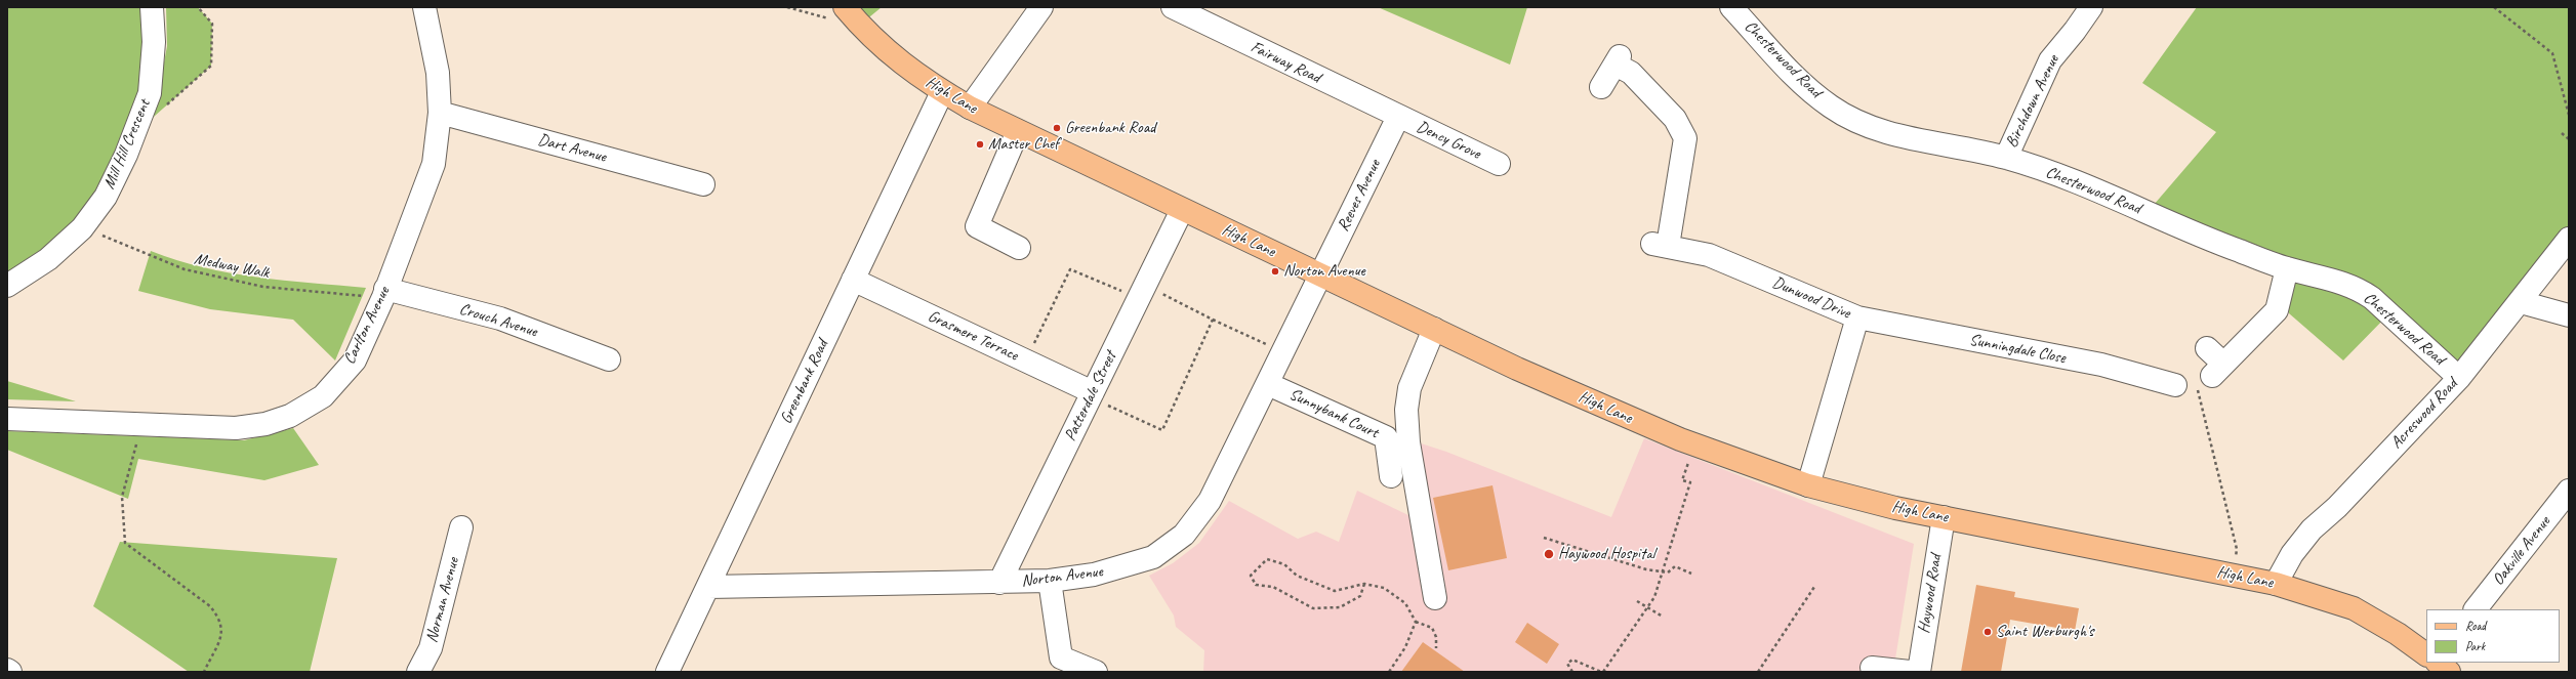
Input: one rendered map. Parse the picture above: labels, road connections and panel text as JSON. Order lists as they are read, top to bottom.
{
  "streets": {
    "main road": ["High Lane"],
    "street": [
      "Chesterwood Road",
      "Fairway Road",
      "Birchdown Avenue",
      "Dency Grove",
      "Mill Hill Crescent",
      "Dart Avenue",
      "Reeves Avenue",
      "Dunwood Drive",
      "Crouch Avenue",
      "Carlton Avenue",
      "Grasmere Terrace",
      "Sunningdale Close",
      "Greenbank Road",
      "Patterdale Street",
      "Sunnybank Court",
      "Acreswood Road",
      "Oakville Avenue",
      "Norton Avenue",
      "Haywood Road",
      "Norman Avenue"
    ],
    "path": ["Medway Walk"]
  },
  "crossings": [
    ["Chesterwood Road", "Birchdown Avenue"],
    ["Chesterwood Road", "Acreswood Road"],
    ["Fairway Road", "Dency Grove"],
    ["Fairway Road", "Reeves Avenue"],
    ["High Lane", "Reeves Avenue"],
    ["High Lane", "Dunwood Drive"],
    ["High Lane", "Greenbank Road"],
    ["High Lane", "Patterdale Street"],
    ["High Lane", "Acreswood Road"],
    ["High Lane", "Norton Avenue"],
    ["High Lane", "Haywood Road"],
    ["Dency Grove", "Reeves Avenue"],
    ["Mill Hill Crescent", "Medway Walk"],
    ["Dart Avenue", "Carlton Avenue"],
    ["Reeves Avenue", "Norton Avenue"],
    ["Medway Walk", "Crouch Avenue"],
    ["Medway Walk", "Carlton Avenue"],
    ["Dunwood Drive", "Sunningdale Close"],
    ["Crouch Avenue", "Carlton Avenue"],
    ["Grasmere Terrace", "Greenbank Road"],
    ["Grasmere Terrace", "Patterdale Street"],
    ["Greenbank Road", "Norton Avenue"],
    ["Patterdale Street", "Norton Avenue"],
    ["Sunnybank Court", "Norton Avenue"]
  ],
  "places": [
    "Greenbank Road",
    "Master Chef",
    "Norton Avenue",
    "Haywood Hospital",
    "Saint Werburgh's"
  ],
  "legend": ["Road", "Park"]
}
